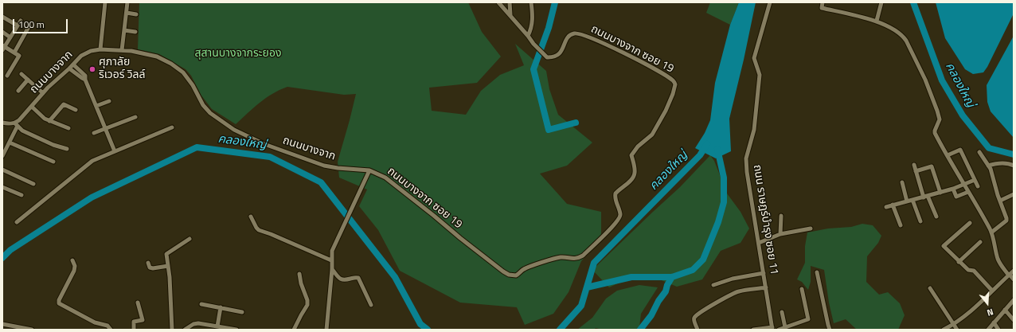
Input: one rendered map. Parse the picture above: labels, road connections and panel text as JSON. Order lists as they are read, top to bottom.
{
  "streets": {
    "street": ["ถนนบางจาก ซอย 19", "ถนนบางจาก", "ถนน ราษฎร์บำรุง ซอย 11"]
  },
  "crossings": [
    ["ถนนบางจาก ซอย 19", "ถนนบางจาก"]
  ],
  "water": ["คลองใหญ่"],
  "parks": ["สุสานบางจากระยอง"],
  "places": ["ศุภาลัย ริเวอร์ วิลล์"],
  "scale_bar": "100 m",
  "north": "bottom"
}
